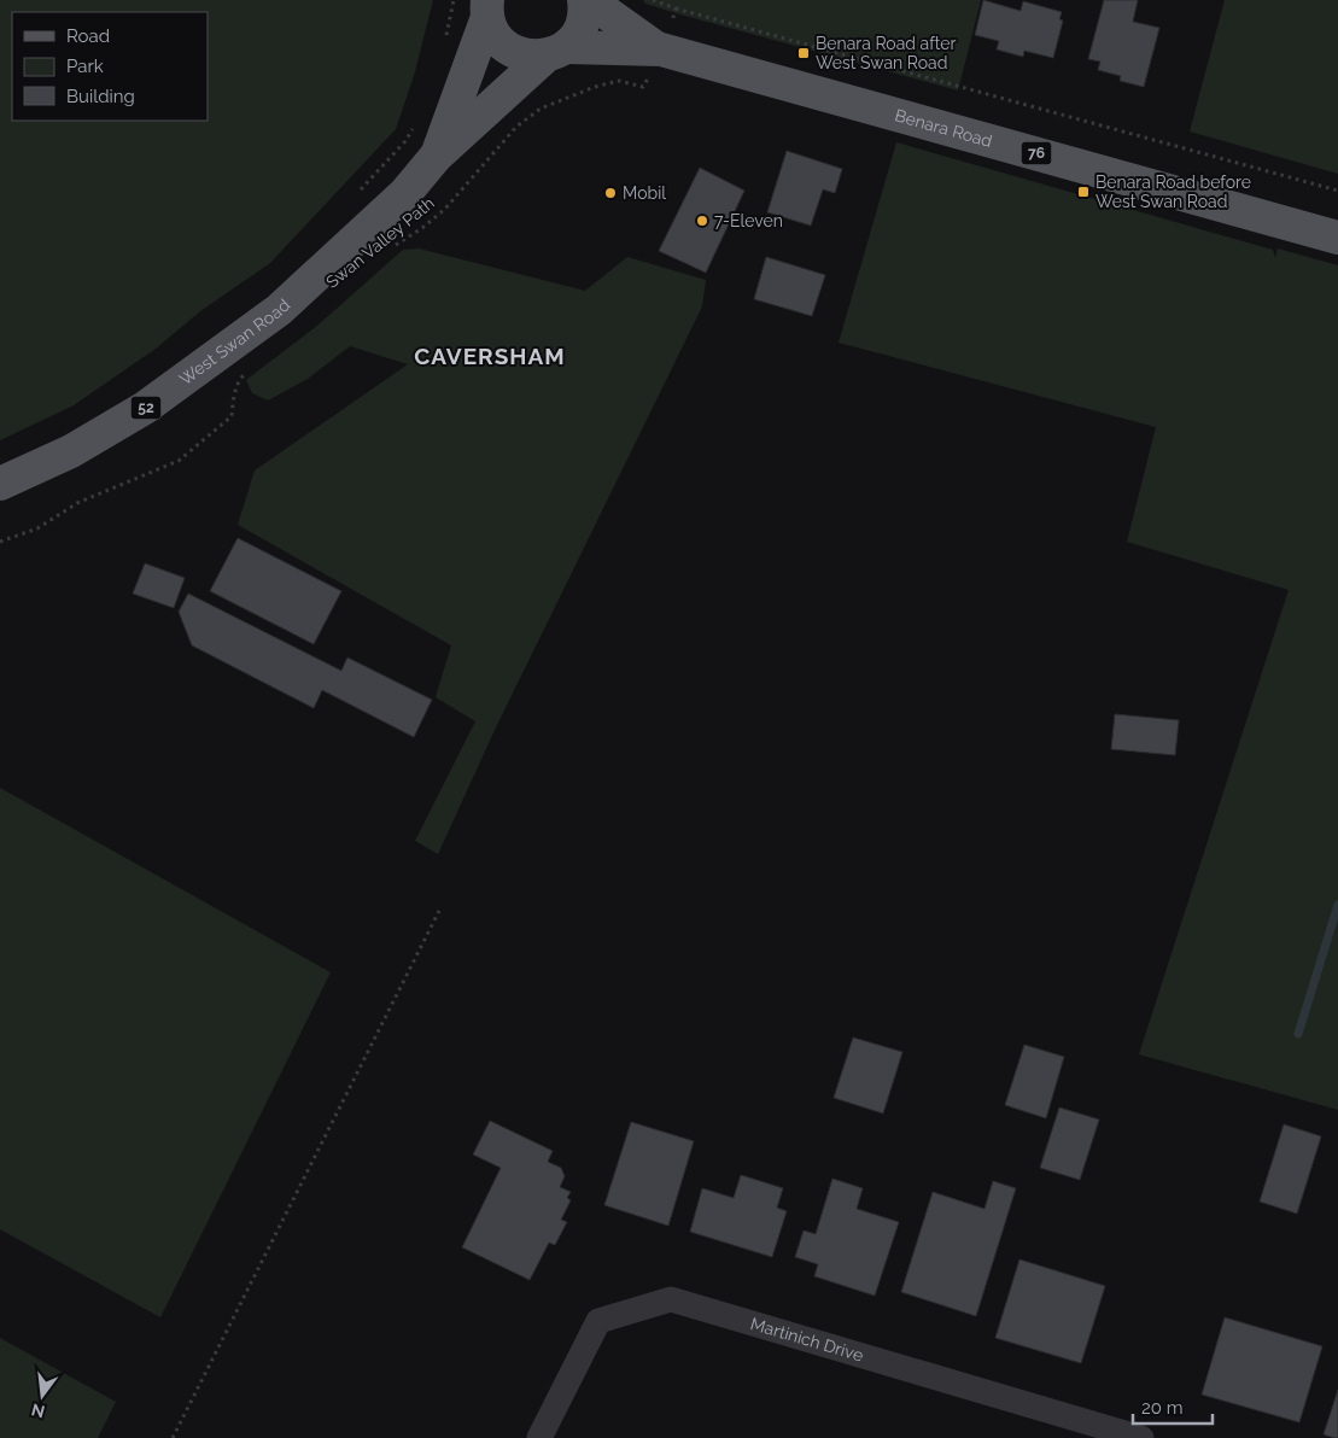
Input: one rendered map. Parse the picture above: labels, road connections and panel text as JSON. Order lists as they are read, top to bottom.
{
  "streets": {
    "main road": [
      "Benara Road",
      "76",
      "West Swan Road",
      "52"
    ],
    "street": ["Martinich Drive"],
    "path": ["Swan Valley Path"]
  },
  "crossings": [
    ["Benara Road", "Swan Valley Path"],
    ["Benara Road", "West Swan Road"],
    ["Benara Road", "52"],
    ["West Swan Road", "52"]
  ],
  "districts": ["CAVERSHAM"],
  "places": {
    "transit": ["Benara Road after West Swan Road", "Benara Road before West Swan Road"],
    "other": ["Mobil", "7-Eleven"]
  },
  "legend": ["Road", "Park", "Building"],
  "scale_bar": "20 m",
  "north": "bottom"
}
